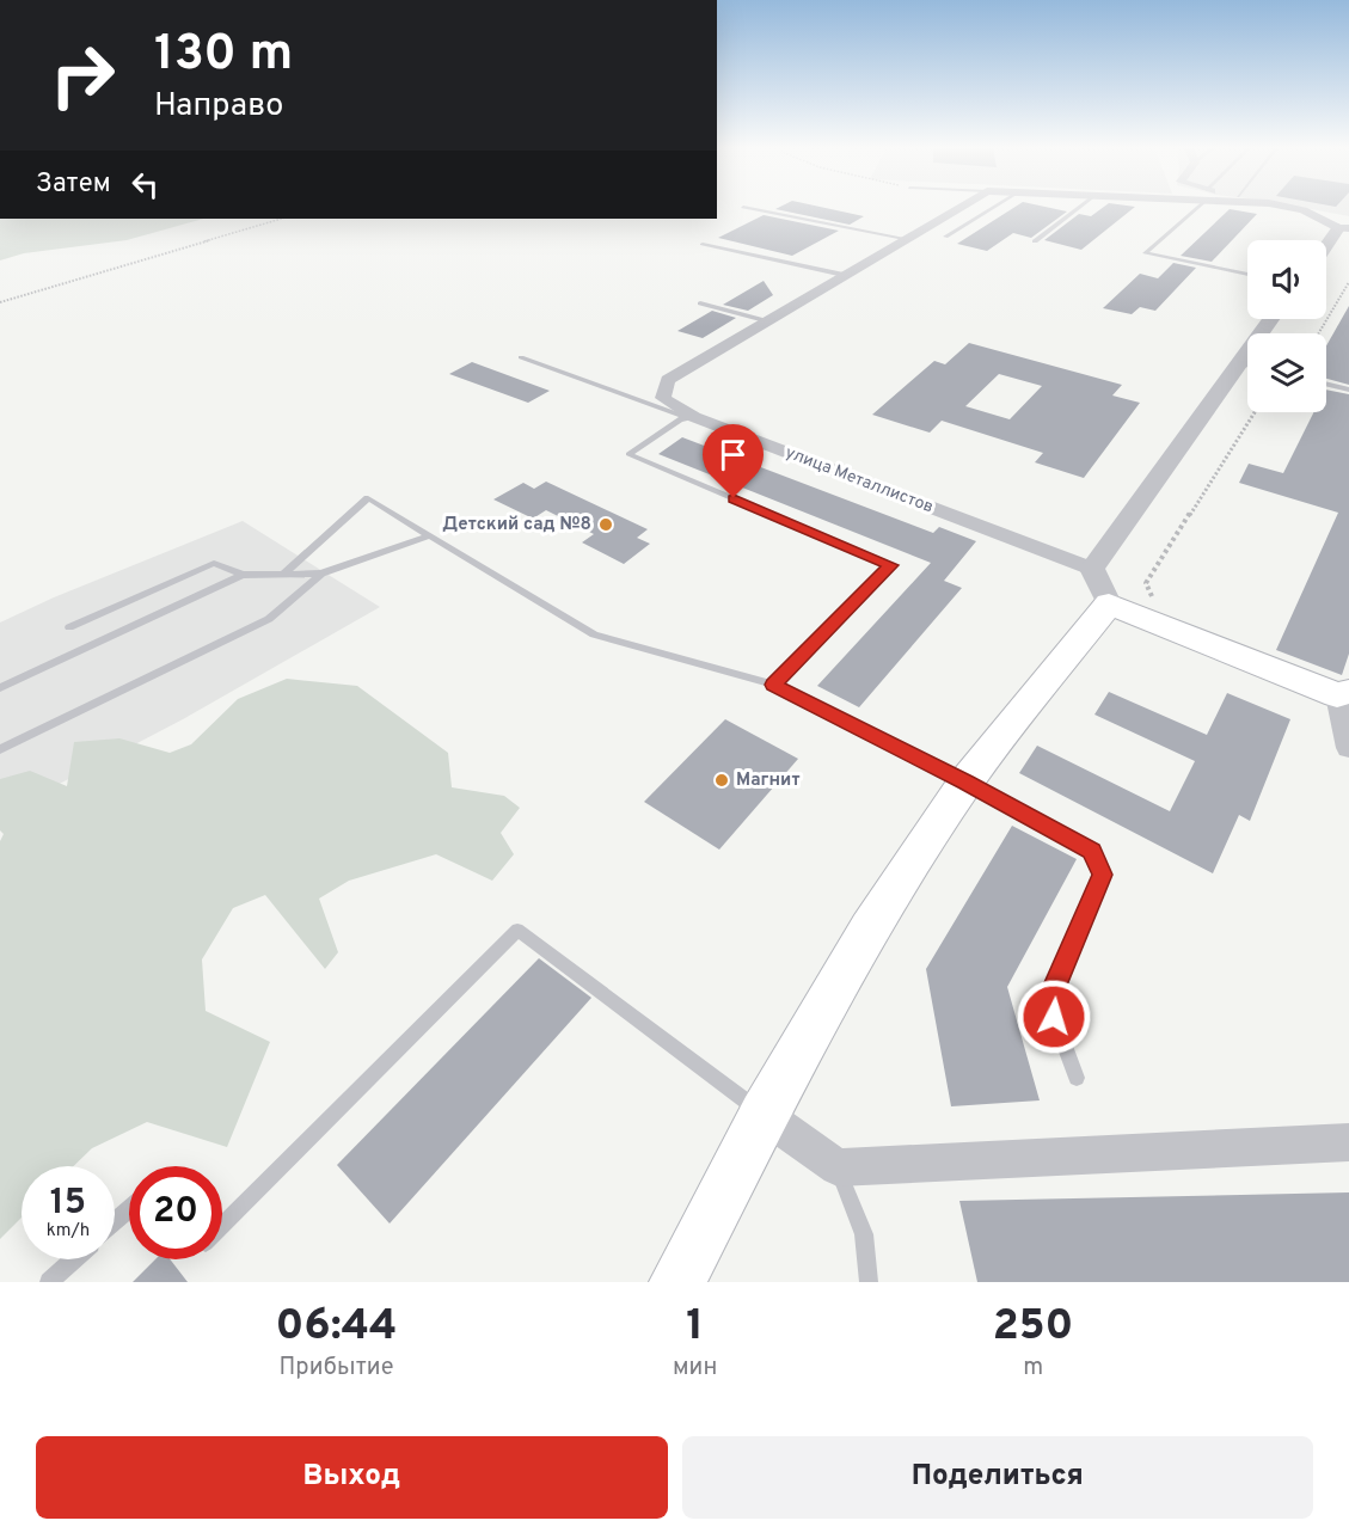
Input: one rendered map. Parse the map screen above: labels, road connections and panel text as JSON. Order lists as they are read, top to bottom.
{
  "streets": {
    "street": ["улица Металлистов"]
  },
  "places": ["Детский сад №8", "Магнит"],
  "page": {
    "turn": ["130 m", "Направо"],
    "then": "Затем",
    "speed": "15 km/h",
    "limit": "20",
    "eta": [
      "06:44",
      "Прибытие",
      "1",
      "мин",
      "250",
      "m"
    ],
    "buttons": ["Выход", "Поделиться"]
  }
}
